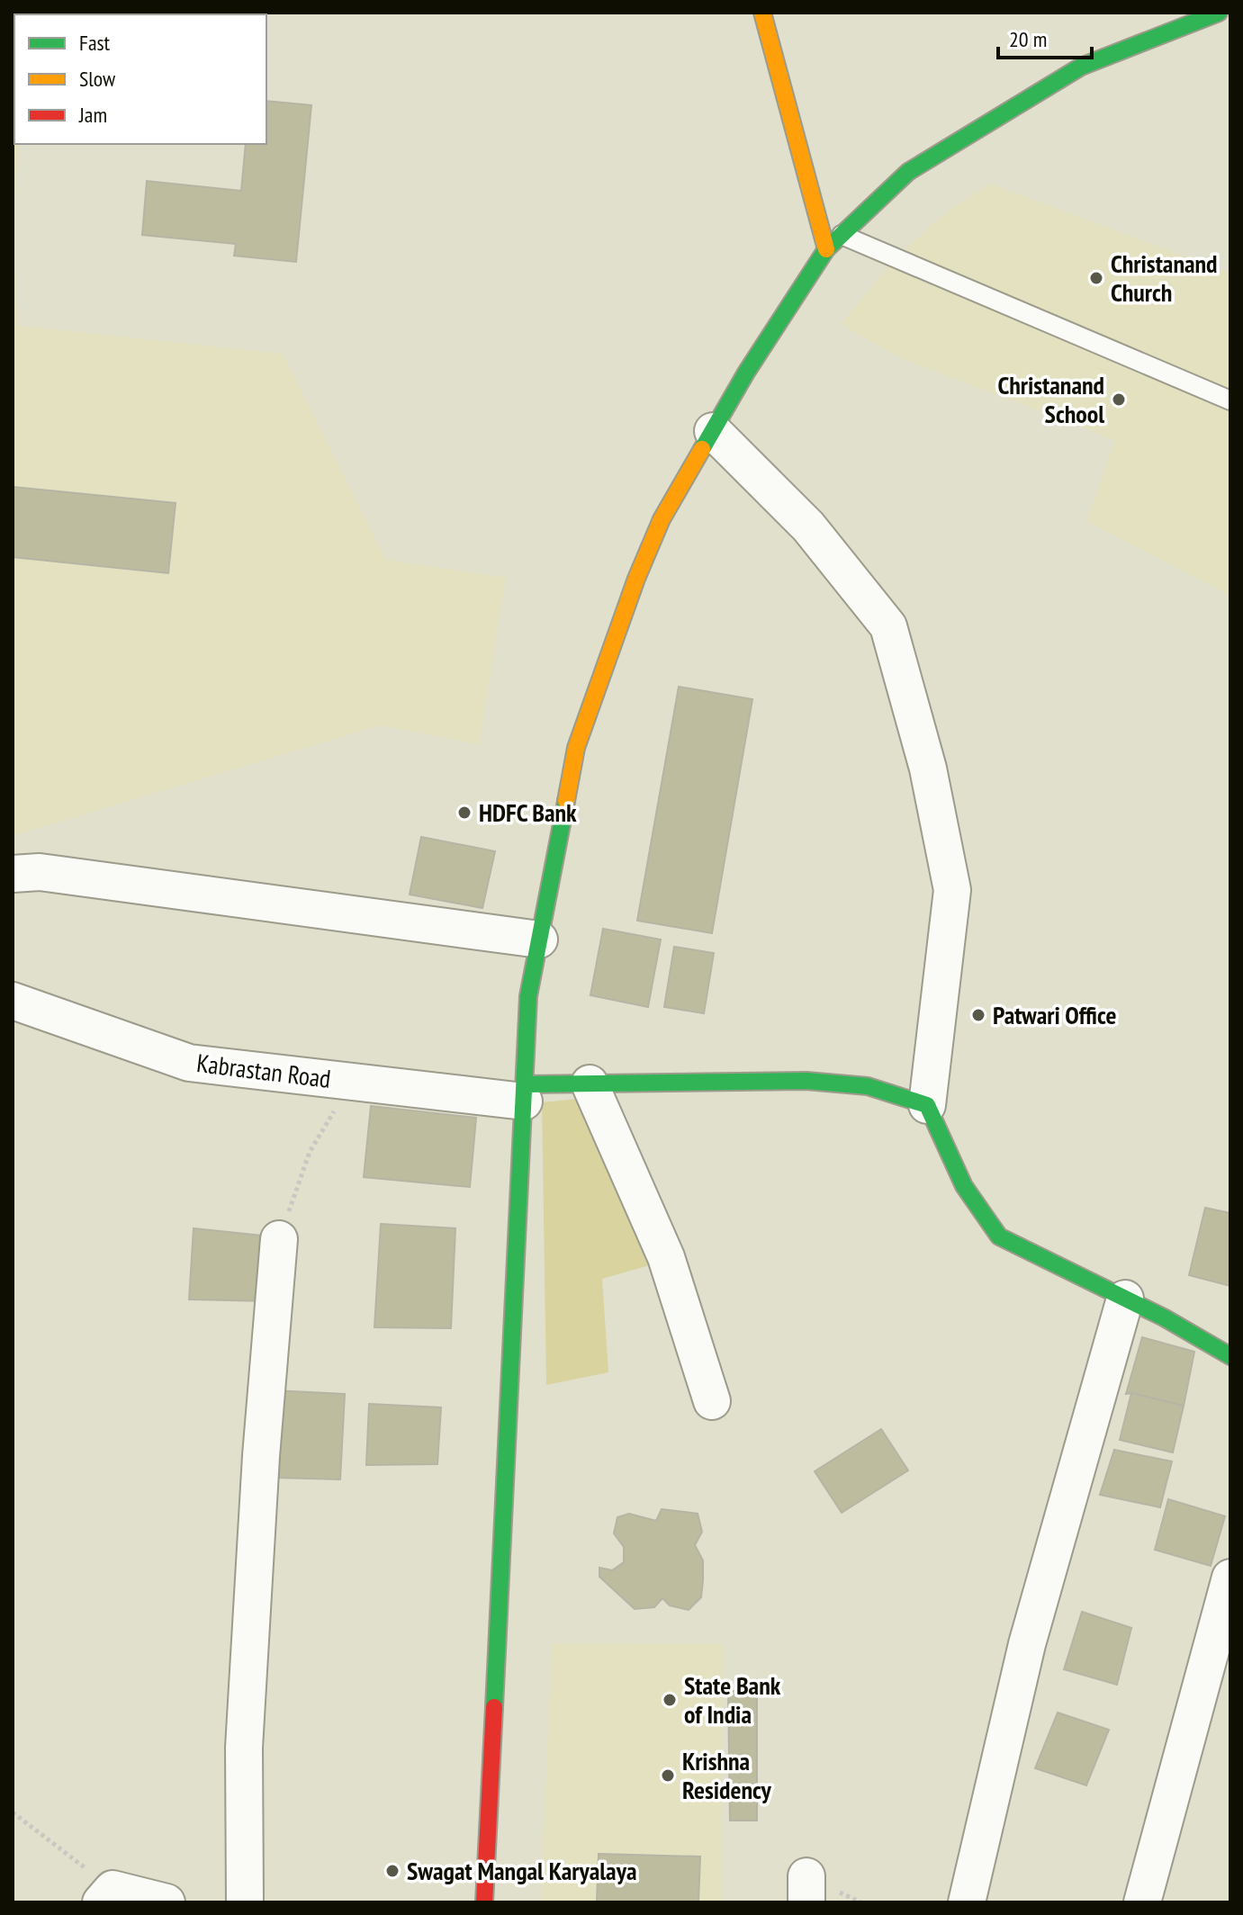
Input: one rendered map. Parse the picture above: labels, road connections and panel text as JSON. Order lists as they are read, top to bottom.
{
  "streets": {
    "street": ["Kabrastan Road"]
  },
  "places": [
    "Christanand Church",
    "Christanand School",
    "HDFC Bank",
    "Patwari Office",
    "State Bank of India",
    "Krishna Residency",
    "Swagat Mangal Karyalaya"
  ],
  "legend": ["Fast", "Slow", "Jam"],
  "scale_bar": "20 m"
}
